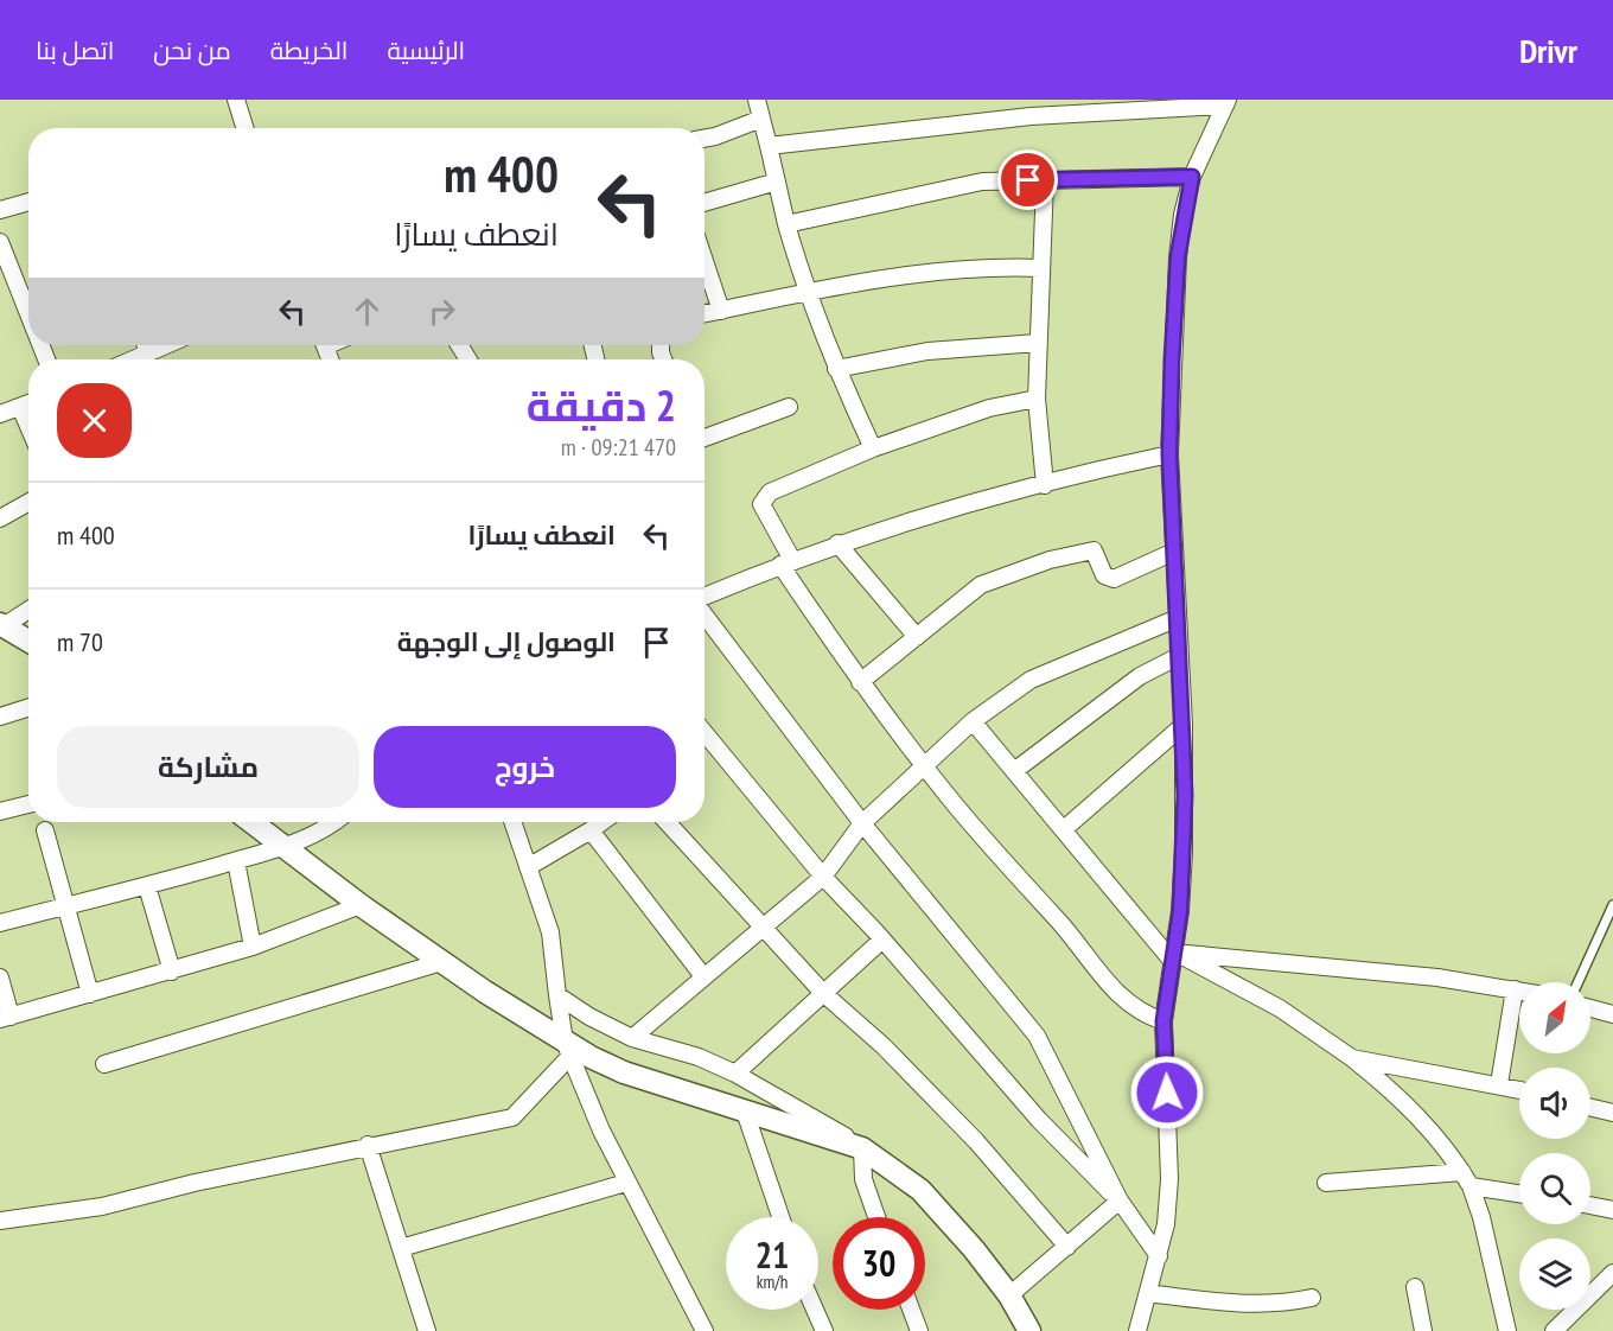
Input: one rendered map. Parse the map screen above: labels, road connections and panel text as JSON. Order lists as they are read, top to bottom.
{
  "north": "top right",
  "page": {
    "header": "Drivr",
    "nav": [
      "الرئيسية",
      "الخريطة",
      "من نحن",
      "اتصل بنا"
    ],
    "turn": ["400 m", "انعطف يسارًا"],
    "heading": ["2 دقيقة", "470 m · 09:21"],
    "list": [
      {
        "name": "انعطف يسارًا",
        "value": "400 m"
      },
      {
        "name": "الوصول إلى الوجهة",
        "value": "70 m"
      }
    ],
    "buttons": ["خروج", "مشاركة"],
    "speed": "21 km/h",
    "limit": "30"
  }
}
